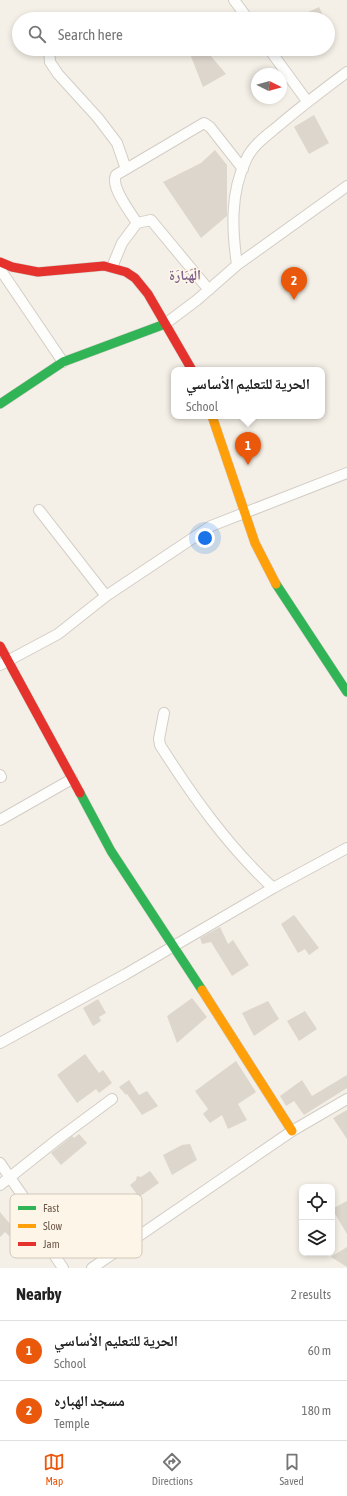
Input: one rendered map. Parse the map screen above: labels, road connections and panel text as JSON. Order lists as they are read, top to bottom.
{
  "districts": ["الْهَبَارَة"],
  "legend": ["Fast", "Slow", "Jam"],
  "north": "right",
  "page": {
    "search": "Search here",
    "pins": ["2", "1"],
    "popup": ["الحرية للتعليم الأساسي", "School"],
    "heading": ["Nearby", "2 results"],
    "list": [
      {
        "mark": "1",
        "name": "الحرية للتعليم الأساسي",
        "note": "School",
        "value": "60 m"
      },
      {
        "mark": "2",
        "name": "مسجد الهباره",
        "note": "Temple",
        "value": "180 m"
      }
    ],
    "nav": ["Map", "Directions", "Saved"]
  }
}
